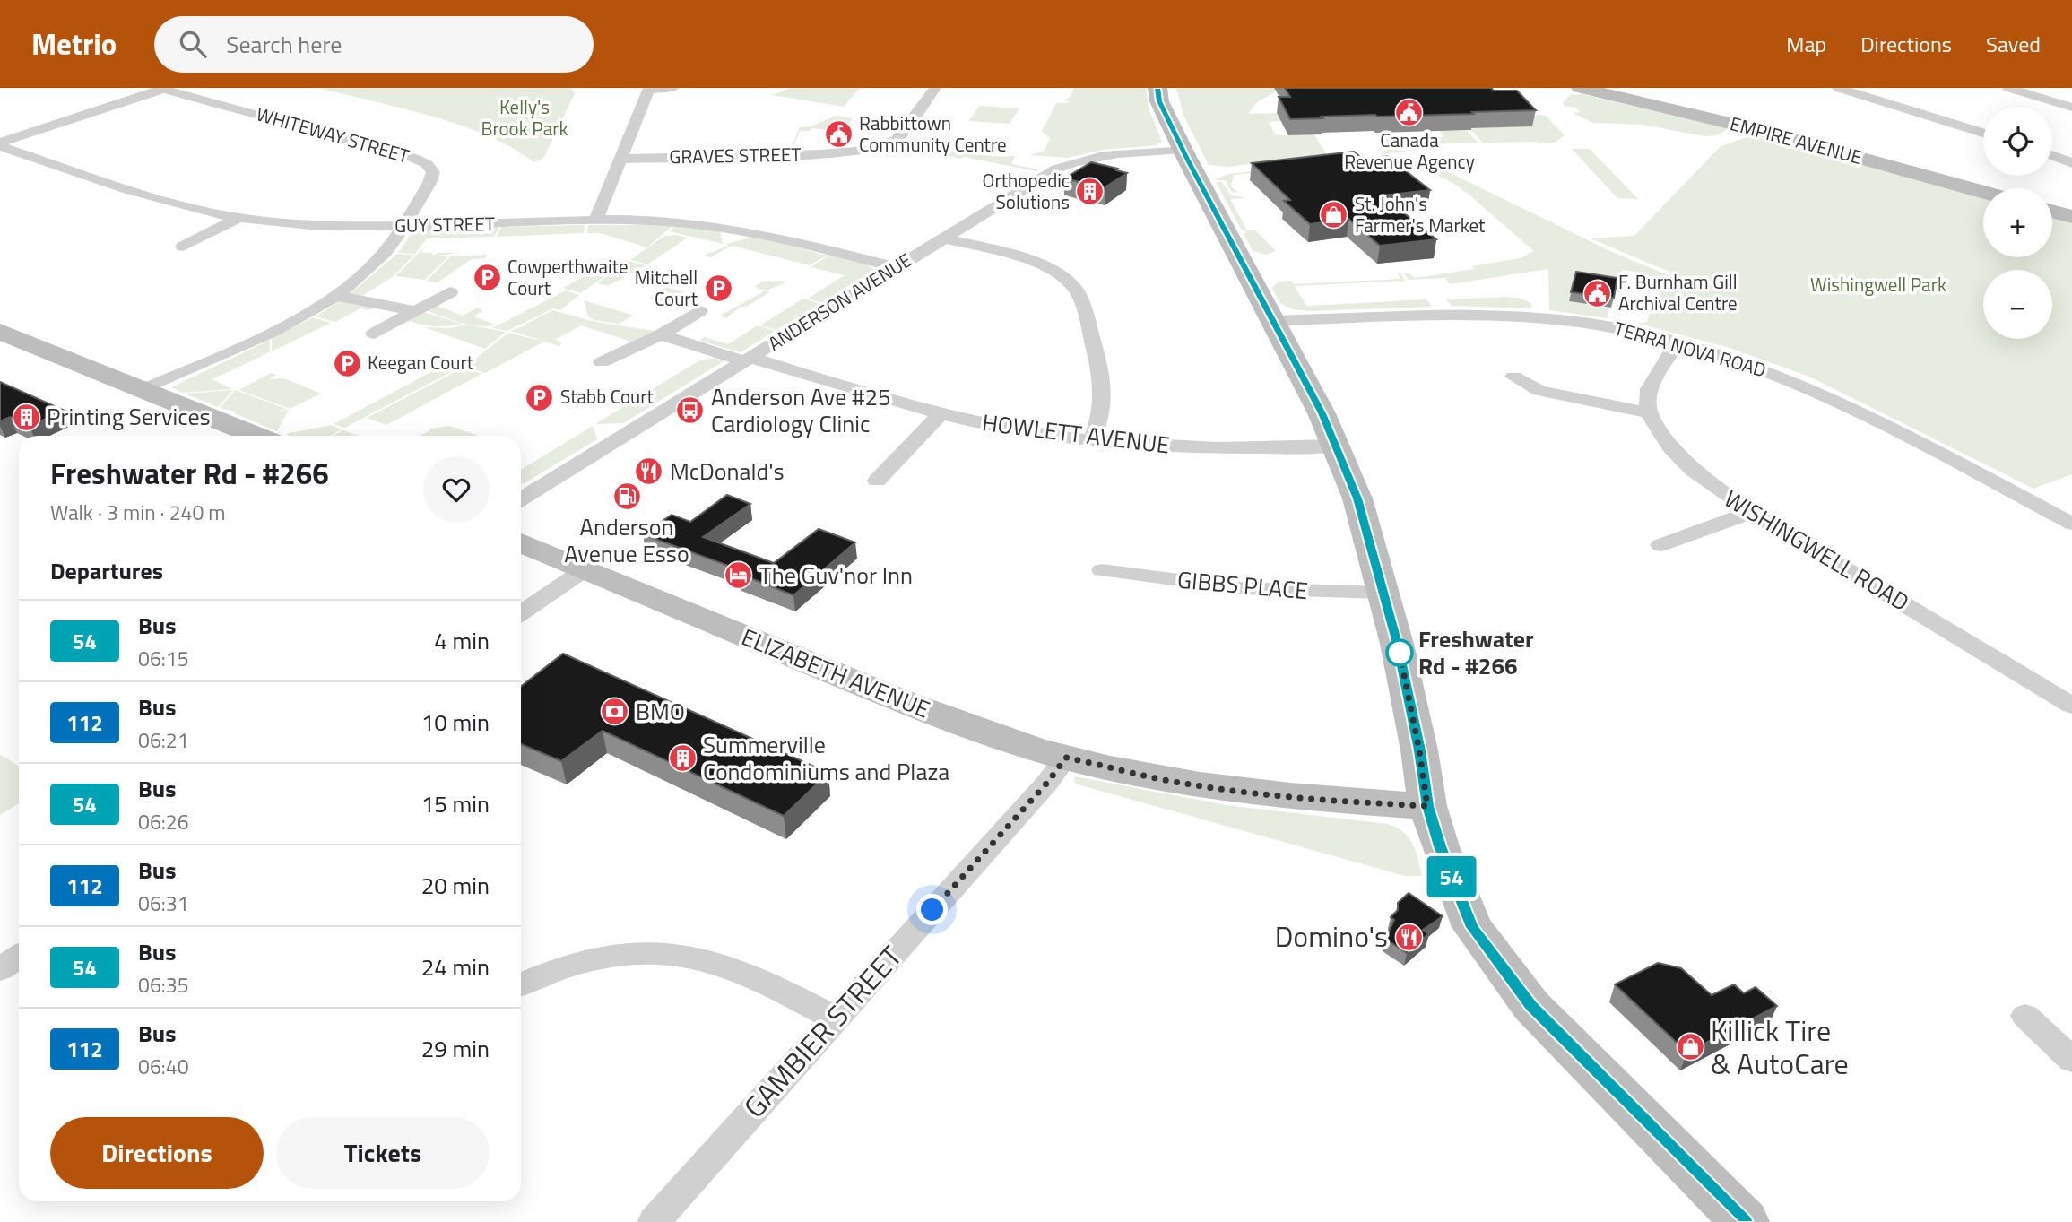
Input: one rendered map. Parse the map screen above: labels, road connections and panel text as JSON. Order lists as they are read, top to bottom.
{
  "streets": {
    "main road": ["EMPIRE AVENUE", "ELIZABETH AVENUE"],
    "street": [
      "WHITEWAY STREET",
      "GRAVES STREET",
      "GUY STREET",
      "ANDERSON AVENUE",
      "TERRA NOVA ROAD",
      "HOWLETT AVENUE",
      "WISHINGWELL ROAD",
      "GIBBS PLACE",
      "GAMBIER STREET"
    ]
  },
  "crossings": [
    ["WHITEWAY STREET", "GUY STREET"],
    ["GUY STREET", "ANDERSON AVENUE"],
    ["ANDERSON AVENUE", "HOWLETT AVENUE"],
    ["ELIZABETH AVENUE", "GAMBIER STREET"]
  ],
  "parks": ["Kelly's Brook Park", "Wishingwell Park"],
  "places": {
    "public building": ["Canada Revenue Agency", "Rabbittown Community Centre", "F. Burnham Gill Archival Centre"],
    "building": ["Orthopedic Solutions", "Printing Services", "Summerville Condominiums and Plaza"],
    "shop": ["St. John's Farmer's Market", "Killick Tire & AutoCare"],
    "parking": [
      "Cowperthwaite Court",
      "Mitchell Court",
      "Keegan Court",
      "Stabb Court"
    ],
    "bus stop": ["Anderson Ave #25 Cardiology Clinic"],
    "restaurant": ["McDonald's", "Domino's"],
    "fuel station": ["Anderson Avenue Esso"],
    "hotel": ["The Guv'nor Inn"],
    "other": ["Freshwater Rd - #266"],
    "bank": ["BMO"]
  },
  "lines": ["bus line 54"],
  "page": {
    "header": "Metrio",
    "search": "Search here",
    "nav": ["Map", "Directions", "Saved"],
    "on_map": "54",
    "map_buttons": ["+", "−"],
    "heading": [
      ["Freshwater Rd - #266", "Walk · 3 min · 240 m"],
      "Departures"
    ],
    "list": [
      {
        "mark": "54",
        "name": "Bus",
        "note": "06:15",
        "value": "4 min"
      },
      {
        "mark": "112",
        "name": "Bus",
        "note": "06:21",
        "value": "10 min"
      },
      {
        "mark": "54",
        "name": "Bus",
        "note": "06:26",
        "value": "15 min"
      },
      {
        "mark": "112",
        "name": "Bus",
        "note": "06:31",
        "value": "20 min"
      },
      {
        "mark": "54",
        "name": "Bus",
        "note": "06:35",
        "value": "24 min"
      },
      {
        "mark": "112",
        "name": "Bus",
        "note": "06:40",
        "value": "29 min"
      }
    ],
    "buttons": ["Directions", "Tickets"]
  }
}
